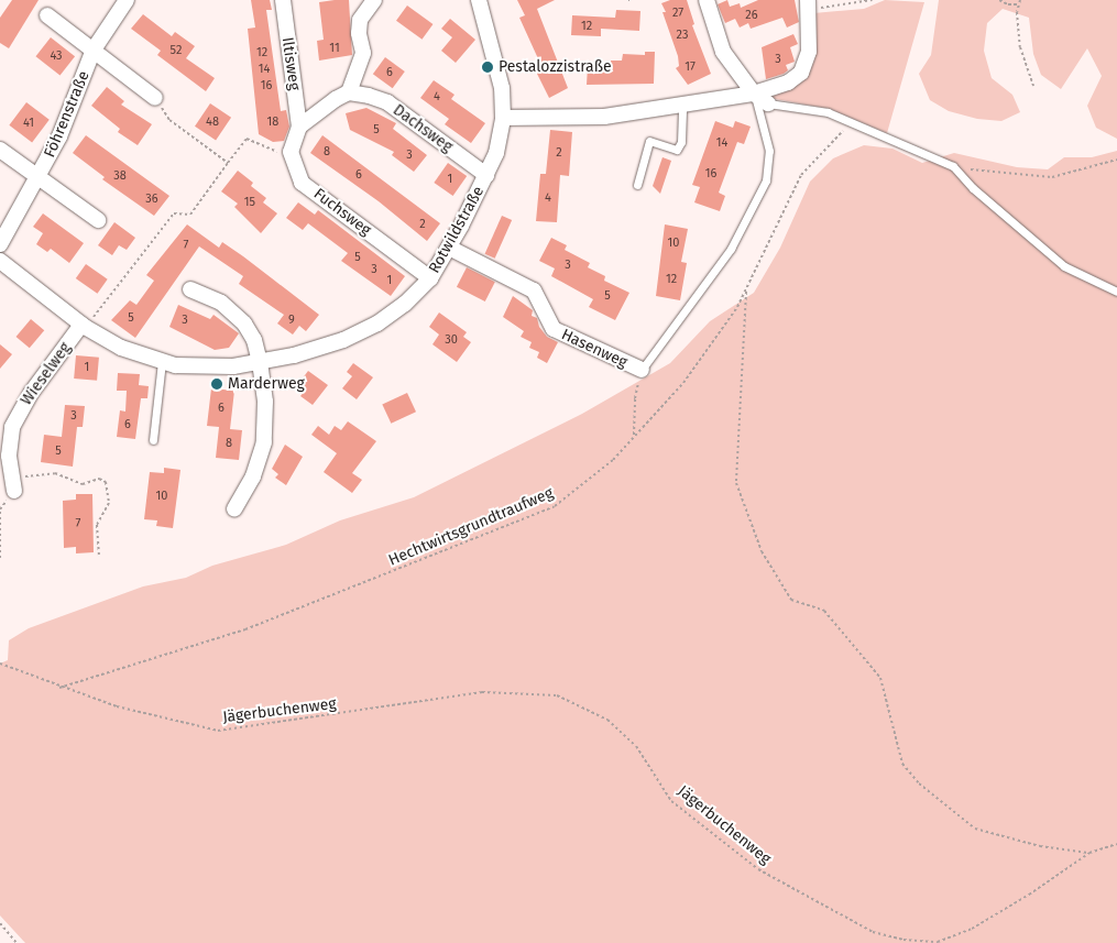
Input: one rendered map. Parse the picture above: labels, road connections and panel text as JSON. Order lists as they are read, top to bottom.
{
  "streets": {
    "street": [
      "Iltisweg",
      "Föhrenstraße",
      "Dachsweg",
      "Fuchsweg",
      "Rotwildstraße",
      "Hasenweg",
      "Wieselweg"
    ],
    "path": ["Hechtwirtsgrundtraufweg", "Jägerbuchenweg"]
  },
  "crossings": [
    ["Dachsweg", "Rotwildstraße"],
    ["Fuchsweg", "Rotwildstraße"],
    ["Rotwildstraße", "Hasenweg"],
    ["Rotwildstraße", "Wieselweg"],
    ["Hechtwirtsgrundtraufweg", "Jägerbuchenweg"]
  ],
  "places": ["Pestalozzistraße", "Marderweg"],
  "house_numbers": [
    "27",
    "26",
    "12",
    "23",
    "11",
    "52",
    "12",
    "43",
    "3",
    "17",
    "14",
    "6",
    "16",
    "4",
    "48",
    "18",
    "41",
    "5",
    "14",
    "8",
    "2",
    "3",
    "16",
    "6",
    "38",
    "1",
    "4",
    "36",
    "15",
    "2",
    "10",
    "7",
    "5",
    "3",
    "3",
    "12",
    "1",
    "5",
    "5",
    "3",
    "9",
    "30",
    "1",
    "6",
    "3",
    "6",
    "8",
    "5",
    "10",
    "7"
  ]
}
